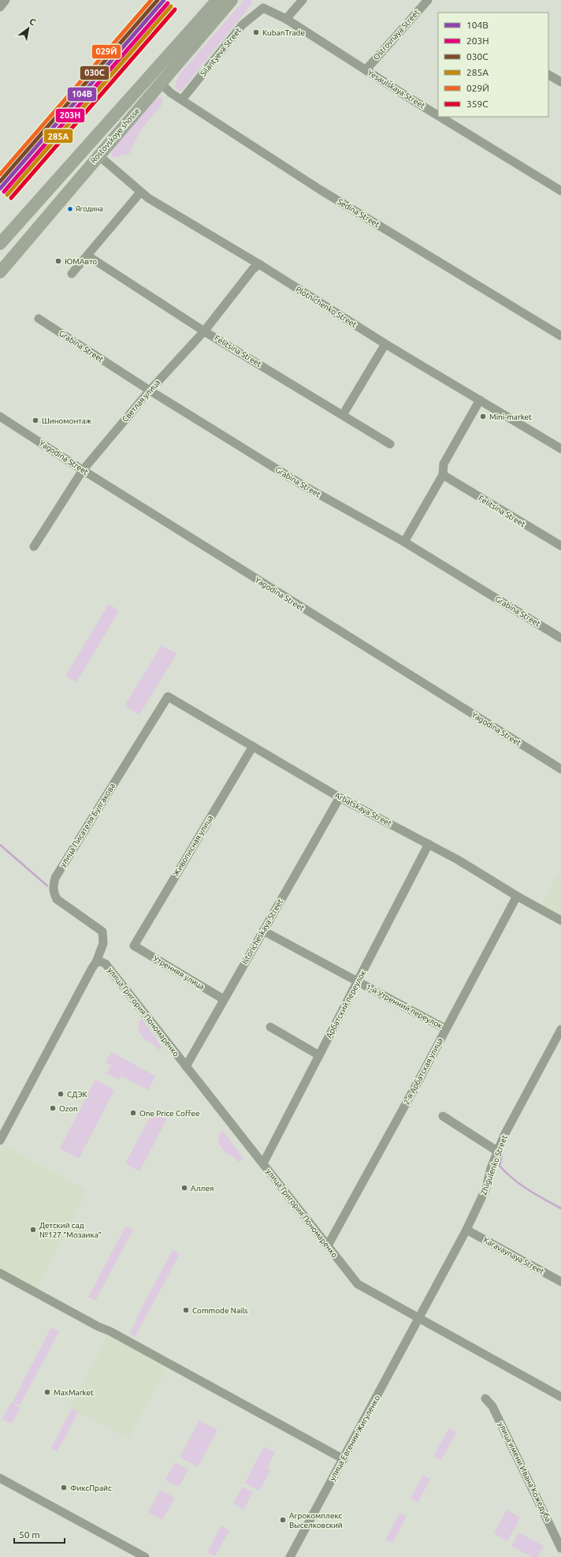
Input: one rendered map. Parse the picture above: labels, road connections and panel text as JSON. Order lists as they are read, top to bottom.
{
  "streets": {
    "highway": ["Rostovskoye shosse"],
    "street": [
      "Ostrovnaya Street",
      "Silantyeva Street",
      "Yesaulskaya Street",
      "Sedina Street",
      "Plotnichenko Street",
      "Grabina Street",
      "Felitsina Street",
      "Светлая улица",
      "Yagodina Street",
      "Arbatskaya Street",
      "улица Писателя Булгакова",
      "Живописная улица",
      "Istoricheskaya Street",
      "Утренняя улица",
      "Арбатский переулок",
      "1-й Утренний переулок",
      "улица Григория Пономаренко",
      "2-я Арбатская улица",
      "Zhigulenko Street",
      "Karavaynaya Street",
      "улица Евгении Жигуленко",
      "улица имени Ивана Кожедуба"
    ]
  },
  "crossings": [
    ["Ostrovnaya Street", "Yesaulskaya Street"],
    ["Silantyeva Street", "Yesaulskaya Street"],
    ["Silantyeva Street", "Sedina Street"],
    ["Rostovskoye shosse", "Sedina Street"],
    ["Rostovskoye shosse", "Plotnichenko Street"],
    ["Plotnichenko Street", "Светлая улица"],
    ["Grabina Street", "Светлая улица"],
    ["Felitsina Street", "Светлая улица"],
    ["Светлая улица", "Yagodina Street"],
    ["Arbatskaya Street", "улица Писателя Булгакова"],
    ["Arbatskaya Street", "Живописная улица"],
    ["Arbatskaya Street", "Istoricheskaya Street"],
    ["Arbatskaya Street", "Арбатский переулок"],
    ["Arbatskaya Street", "2-я Арбатская улица"],
    ["улица Писателя Булгакова", "улица Григория Пономаренко"],
    ["Живописная улица", "Утренняя улица"],
    ["Istoricheskaya Street", "Утренняя улица"],
    ["Istoricheskaya Street", "1-й Утренний переулок"],
    ["Istoricheskaya Street", "улица Григория Пономаренко"],
    ["Арбатский переулок", "1-й Утренний переулок"],
    ["Арбатский переулок", "улица Григория Пономаренко"],
    ["1-й Утренний переулок", "2-я Арбатская улица"],
    ["улица Григория Пономаренко", "2-я Арбатская улица"],
    ["улица Григория Пономаренко", "Zhigulenko Street"],
    ["улица Григория Пономаренко", "улица Евгении Жигуленко"],
    ["Zhigulenko Street", "Karavaynaya Street"],
    ["Zhigulenko Street", "улица Евгении Жигуленко"]
  ],
  "places": [
    "KubanTrade",
    "Ягодина",
    "ЮМАвто",
    "Mini-market",
    "Шиномонтаж",
    "СДЭК",
    "Ozon",
    "One Price Coffee",
    "Аллея",
    "Детский сад №127 \"Мозаика\"",
    "Commode Nails",
    "MaxMarket",
    "ФиксПрайс",
    "Агрокомплекс Выселковский"
  ],
  "lines": [
    "transit line 104В",
    "transit line 030C",
    "transit line 029Й",
    "transit line 203Н",
    "transit line 285А",
    "transit line 359С"
  ],
  "legend": [
    "104В",
    "203Н",
    "030C",
    "285А",
    "029Й",
    "359С"
  ],
  "scale_bar": "50 m",
  "north": "top right"
}
